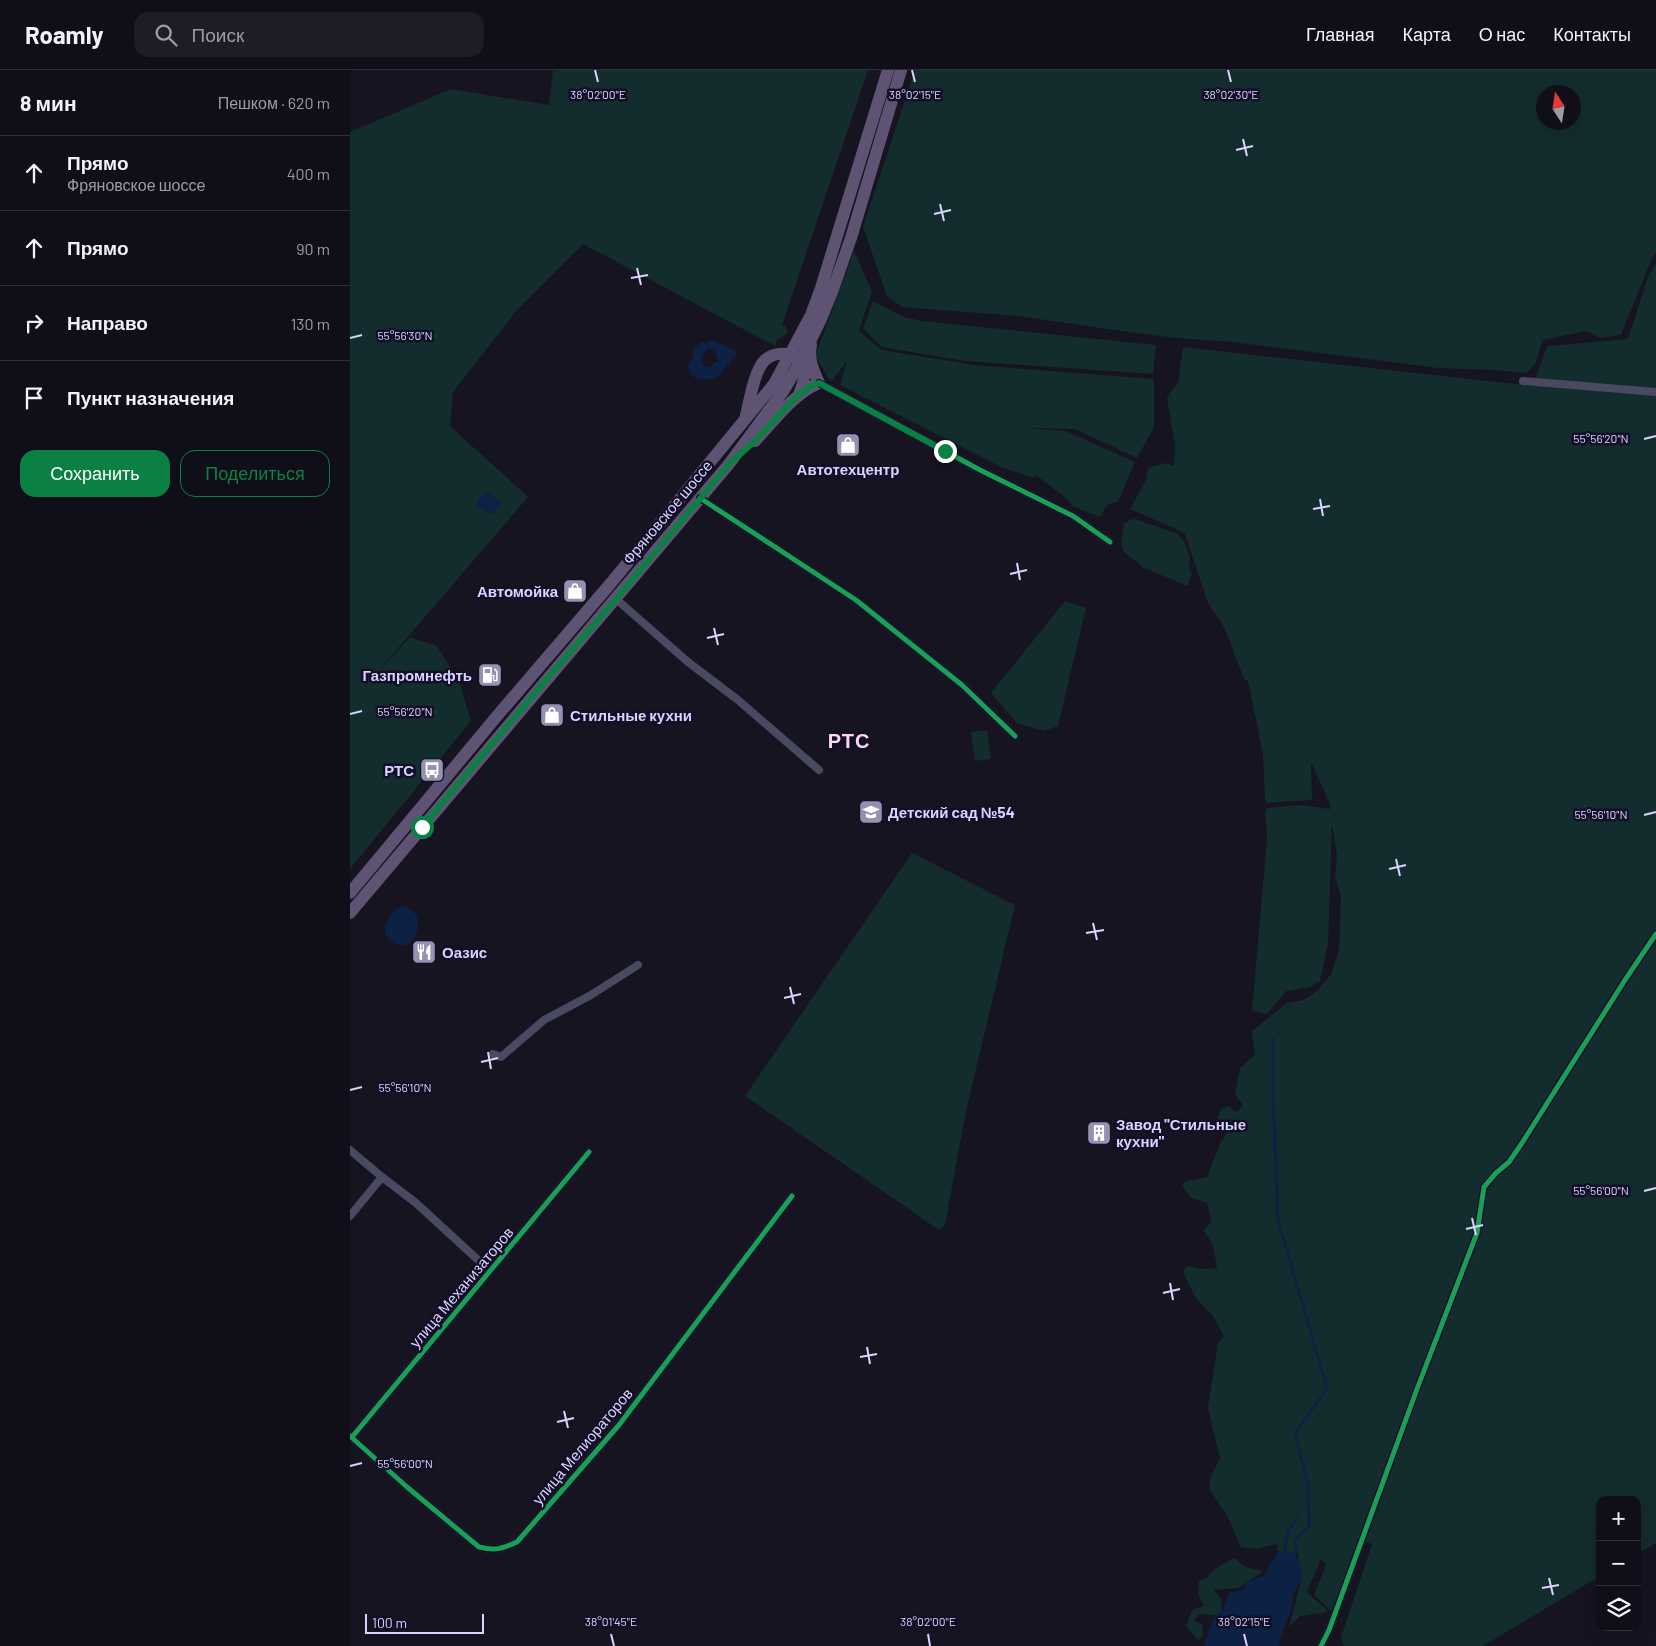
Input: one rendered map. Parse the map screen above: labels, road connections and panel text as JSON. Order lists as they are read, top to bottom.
{
  "streets": {
    "main road": ["Фряновское шоссе"],
    "street": ["улица Механизаторов", "улица Мелиораторов"]
  },
  "crossings": [
    ["улица Механизаторов", "улица Мелиораторов"]
  ],
  "districts": ["РТС"],
  "places": {
    "shop": ["Автотехцентр", "Автомойка", "Стильные кухни"],
    "fuel station": ["Газпромнефть"],
    "bus stop": ["РТС"],
    "school or university": ["Детский сад №54"],
    "restaurant": ["Оазис"],
    "building": ["Завод \"Стильные кухни\""]
  },
  "scale_bar": "100 m",
  "north": "top",
  "page": {
    "header": "Roamly",
    "search": "Поиск",
    "nav": [
      "Главная",
      "Карта",
      "О нас",
      "Контакты"
    ],
    "heading": ["8 мин", "Пешком · 620 m"],
    "list": [
      ["Прямо", "Фряновское шоссе", "400 m"],
      ["Прямо", "90 m"],
      ["Направо", "130 m"],
      "Пункт назначения"
    ],
    "buttons": ["Сохранить", "Поделиться"],
    "map_buttons": ["+", "−"],
    "scale": "100 m"
  },
  "coordinates": [
    "38°02'00\"E",
    "38°02'15\"E",
    "38°02'30\"E",
    "55°56'30\"N",
    "55°56'20\"N",
    "55°56'10\"N",
    "55°56'00\"N",
    "38°01'45\"E"
  ]
}
